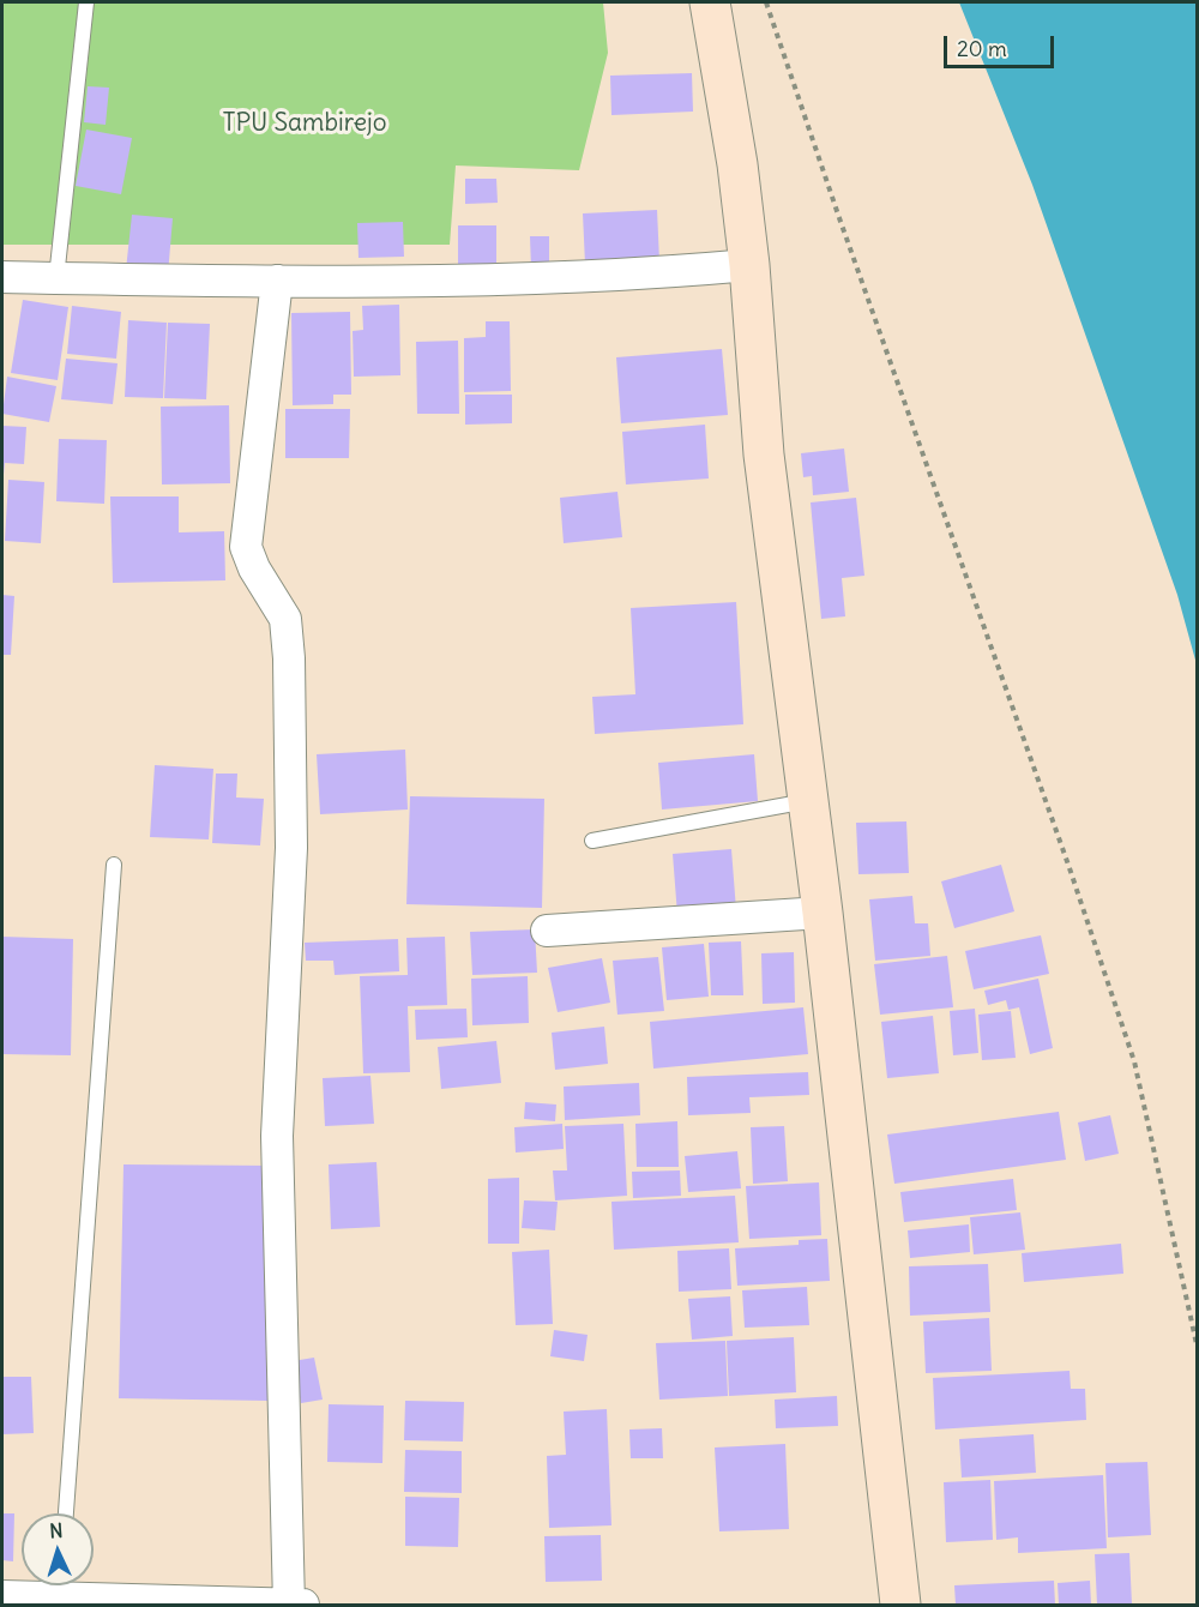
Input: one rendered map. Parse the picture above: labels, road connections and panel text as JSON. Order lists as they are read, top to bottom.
{
  "parks": ["TPU Sambirejo"],
  "scale_bar": "20 m",
  "north": "top"
}
